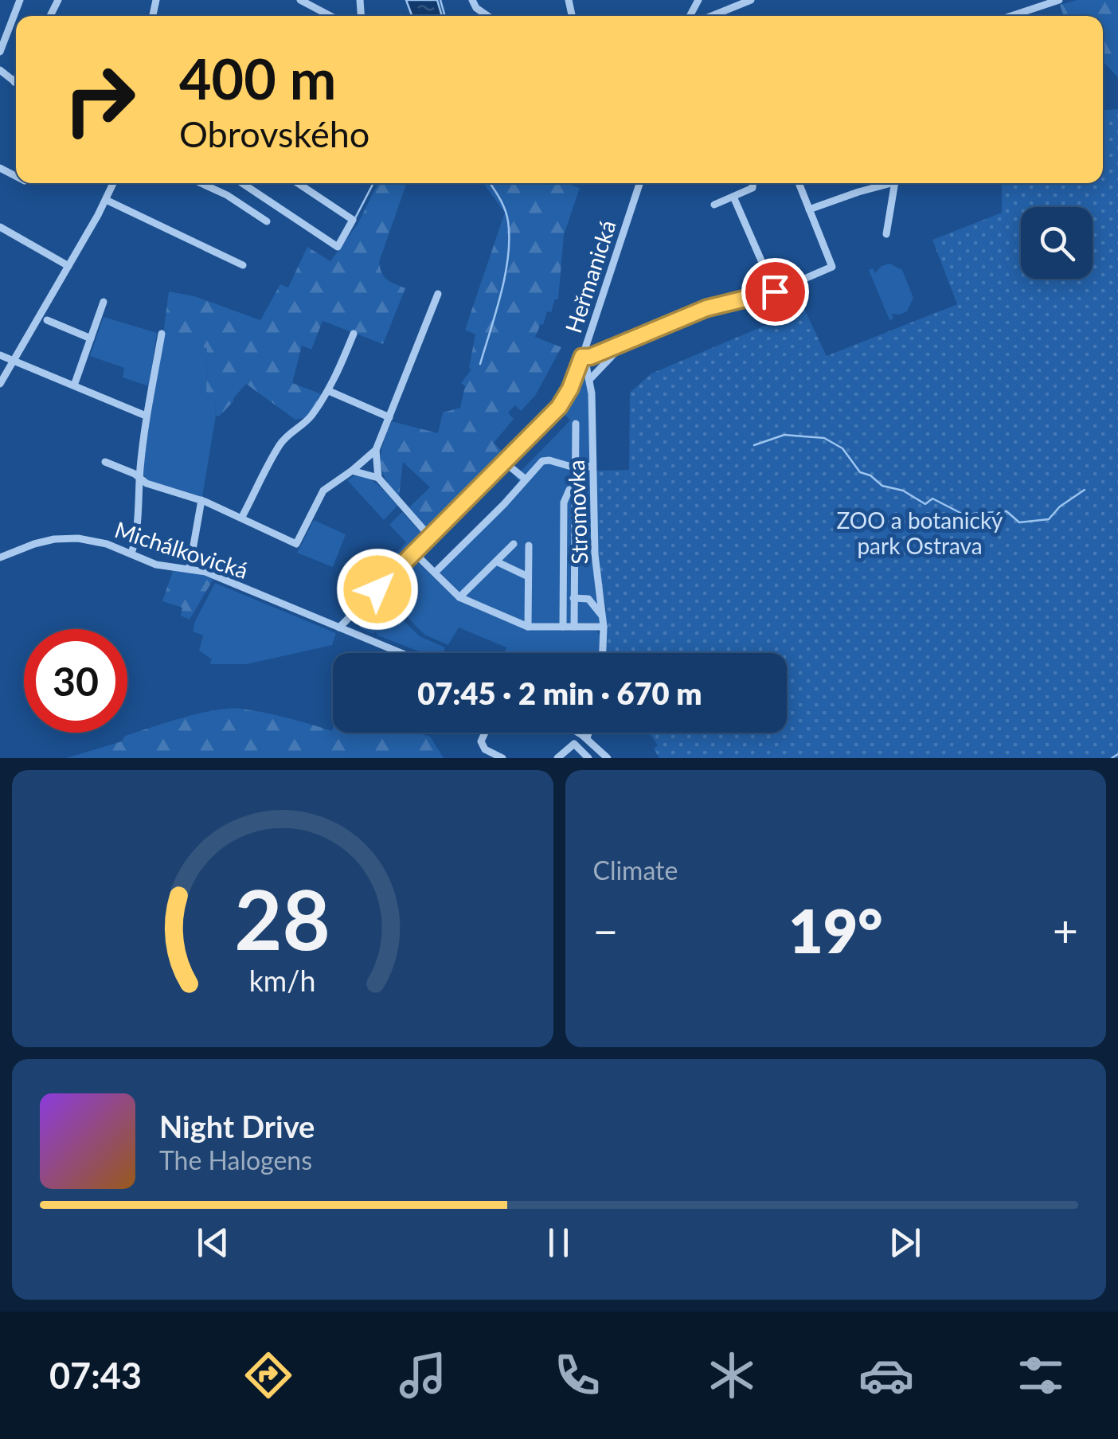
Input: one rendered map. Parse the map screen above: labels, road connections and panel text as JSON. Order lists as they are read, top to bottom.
{
  "streets": {
    "street": ["Heřmanická", "Stromovka", "Michálkovická"]
  },
  "crossings": [
    ["Heřmanická", "Stromovka"],
    ["Heřmanická", "Michálkovická"]
  ],
  "parks": ["ZOO a botanický park Ostrava"],
  "page": {
    "turn": ["400 m", "Obrovského"],
    "limit": "30",
    "trip": "07:45 · 2 min · 670 m",
    "tile": "Climate",
    "heat": ["−", "19°", "+"],
    "song": ["Night Drive", "The Halogens"],
    "tabs": "07:43",
    "gauge": ["28", "km/h"]
  }
}
